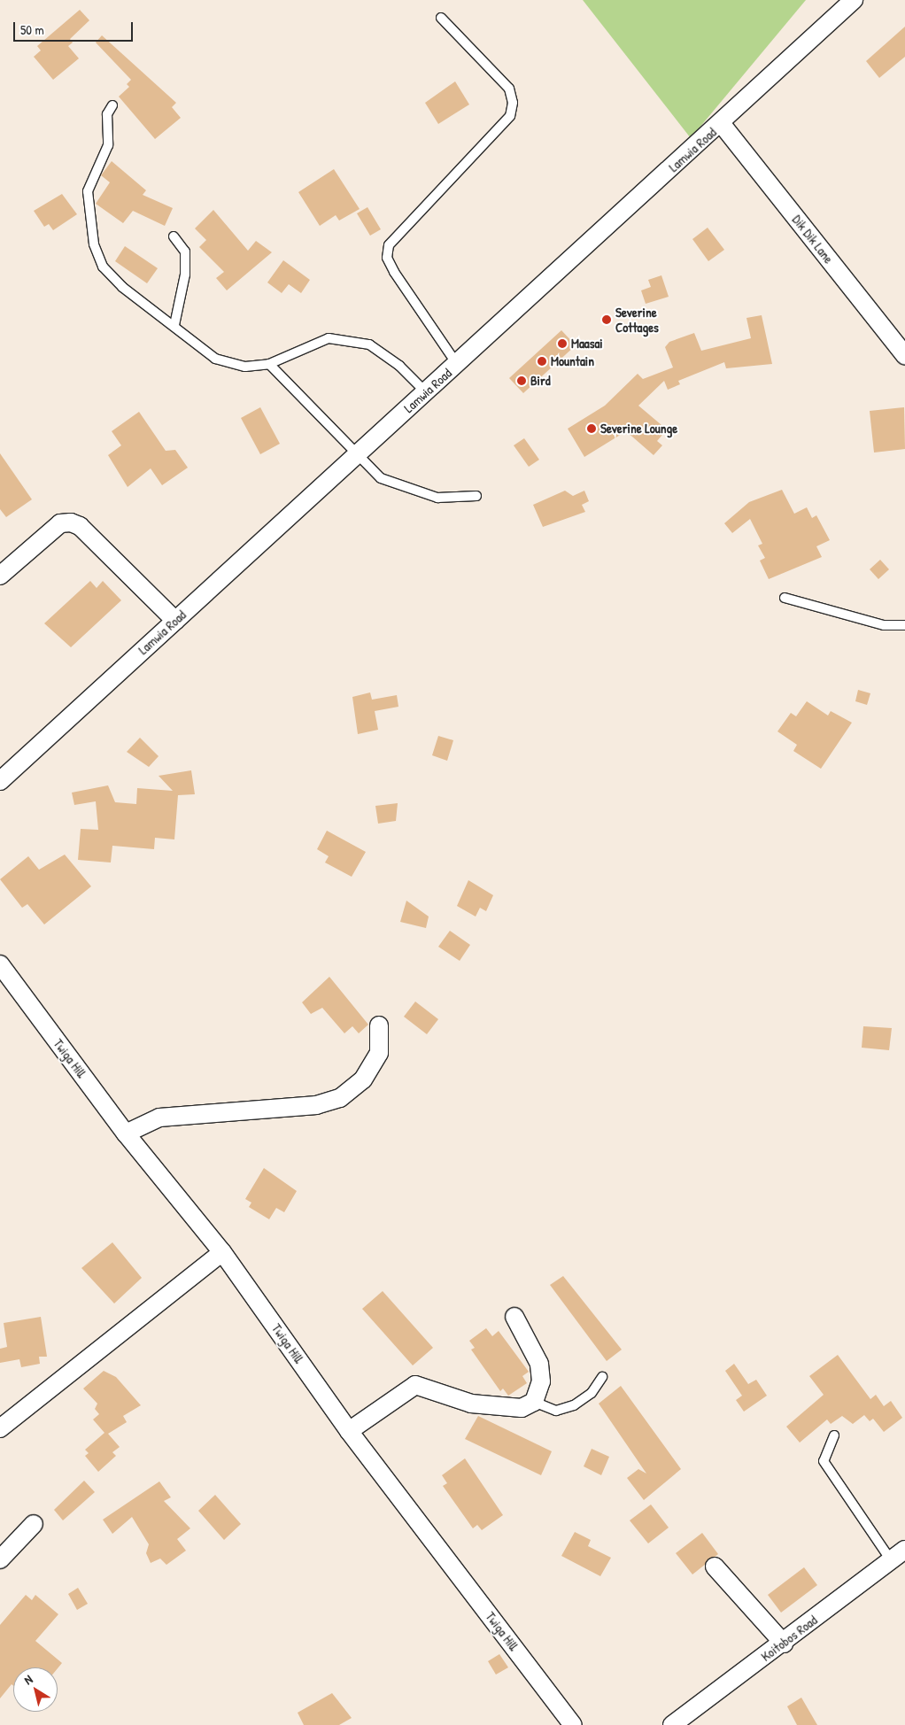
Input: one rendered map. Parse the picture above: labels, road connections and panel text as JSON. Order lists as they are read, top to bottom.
{
  "streets": {
    "street": [
      "Lamwia Road",
      "Dik Dik Lane",
      "Twiga Hill",
      "Koitobos Road"
    ]
  },
  "crossings": [
    ["Lamwia Road", "Dik Dik Lane"]
  ],
  "places": [
    "Severine Cottages",
    "Maasai",
    "Mountain",
    "Bird",
    "Severine Lounge"
  ],
  "scale_bar": "50 m",
  "north": "top left"
}
